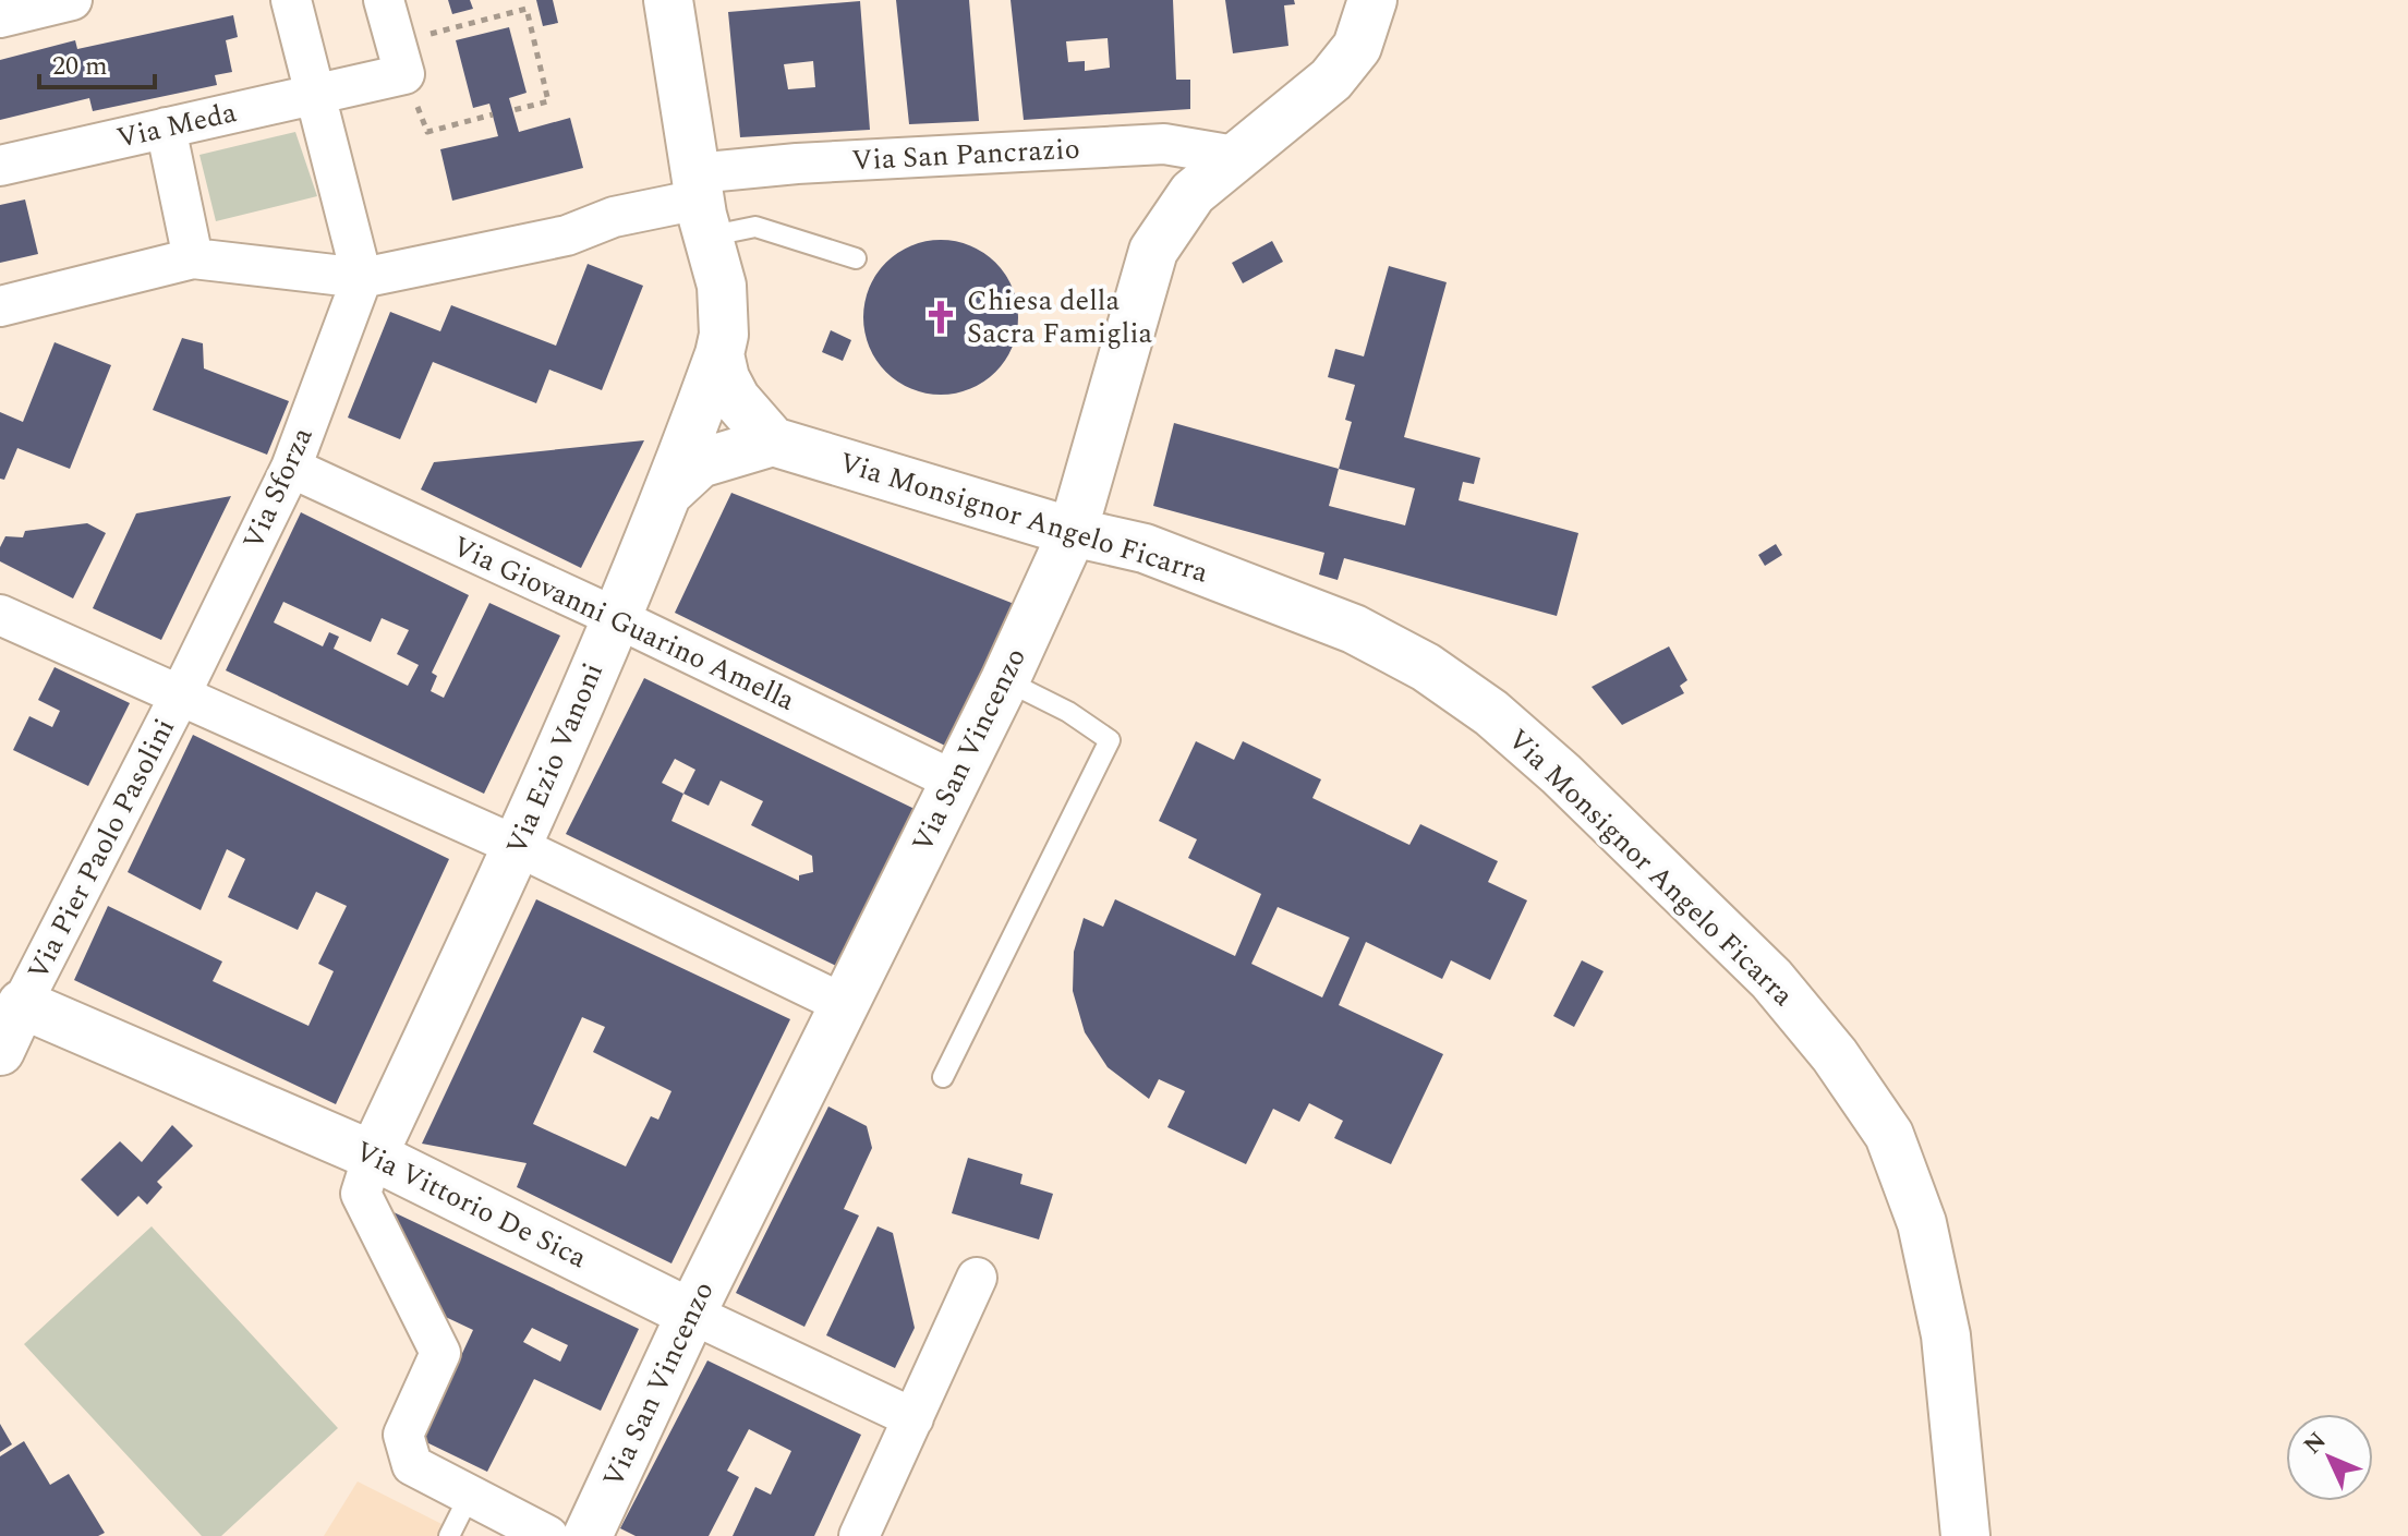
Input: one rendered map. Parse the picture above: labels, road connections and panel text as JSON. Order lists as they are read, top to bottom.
{
  "streets": {
    "main road": [
      "Via Monsignor Angelo Ficarra",
      "Via San Vincenzo",
      "Via Ezio Vanoni",
      "Via Pier Paolo Pasolini",
      "Via Vittorio De Sica"
    ],
    "street": [
      "Via Meda",
      "Via San Pancrazio",
      "Via Sforza",
      "Via Giovanni Guarino Amella"
    ]
  },
  "crossings": [
    ["Via San Pancrazio", "Via Sforza"],
    ["Via San Pancrazio", "Via San Vincenzo"],
    ["Via Sforza", "Via Giovanni Guarino Amella"],
    ["Via Sforza", "Via Pier Paolo Pasolini"],
    ["Via Monsignor Angelo Ficarra", "Via San Vincenzo"],
    ["Via Giovanni Guarino Amella", "Via San Vincenzo"],
    ["Via Giovanni Guarino Amella", "Via Ezio Vanoni"],
    ["Via San Vincenzo", "Via Vittorio De Sica"],
    ["Via Ezio Vanoni", "Via Vittorio De Sica"],
    ["Via Pier Paolo Pasolini", "Via Vittorio De Sica"]
  ],
  "places": {
    "church": ["Chiesa della Sacra Famiglia"]
  },
  "scale_bar": "20 m",
  "north": "top left"
}
